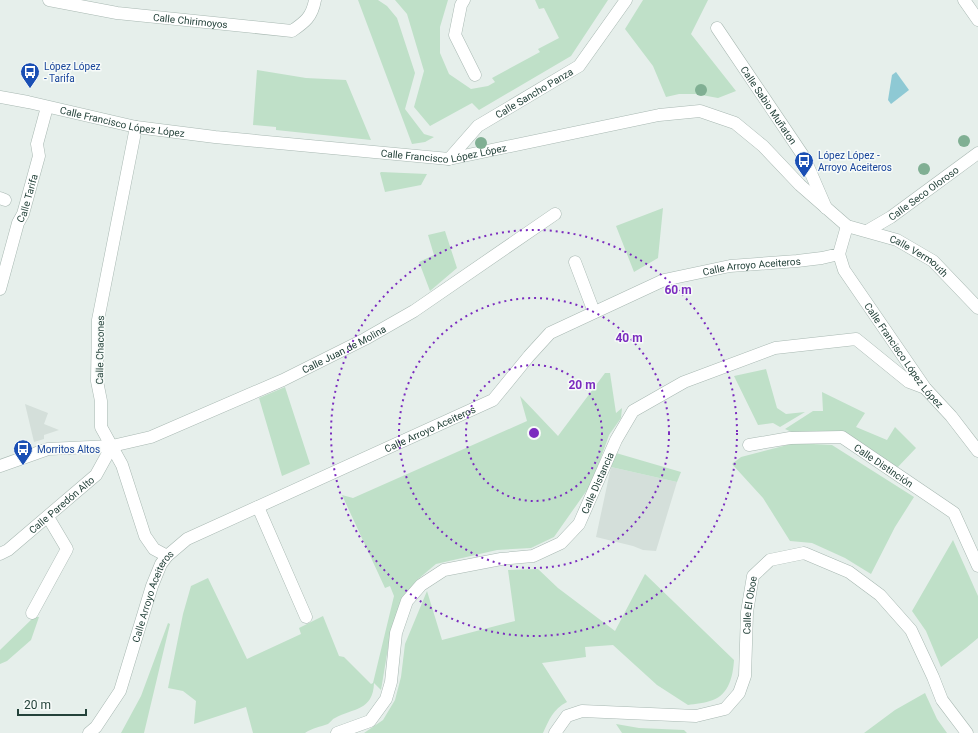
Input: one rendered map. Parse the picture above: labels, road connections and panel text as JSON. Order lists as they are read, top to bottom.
{
  "streets": {
    "street": [
      "Calle Chirimoyos",
      "Calle Sancho Panza",
      "Calle Sabio Muñaton",
      "Calle Francisco López López",
      "Calle Seco Oloroso",
      "Calle Tarifa",
      "Calle Vermouth",
      "Calle Arroyo Aceiteros",
      "Calle Juan de Molina",
      "Calle Chacones",
      "Calle Distinción",
      "Calle Distancia",
      "Calle Paredón Alto",
      "Calle El Oboe"
    ]
  },
  "crossings": [
    ["Calle Sancho Panza", "Calle Francisco López López"],
    ["Calle Sabio Muñaton", "Calle Francisco López López"],
    ["Calle Francisco López López", "Calle Tarifa"],
    ["Calle Francisco López López", "Calle Vermouth"],
    ["Calle Francisco López López", "Calle Arroyo Aceiteros"],
    ["Calle Francisco López López", "Calle Chacones"],
    ["Calle Francisco López López", "Calle Distancia"],
    ["Calle Seco Oloroso", "Calle Vermouth"],
    ["Calle Arroyo Aceiteros", "Calle Chacones"],
    ["Calle Juan de Molina", "Calle Chacones"],
    ["Calle Juan de Molina", "Calle Paredón Alto"],
    ["Calle Chacones", "Calle Paredón Alto"]
  ],
  "places": {
    "bus stop": ["López López - Tarifa", "López López - Arroyo Aceiteros", "Morritos Altos"]
  },
  "scale_bar": "20 m",
  "rings": ["60 m", "40 m", "20 m"]
}
